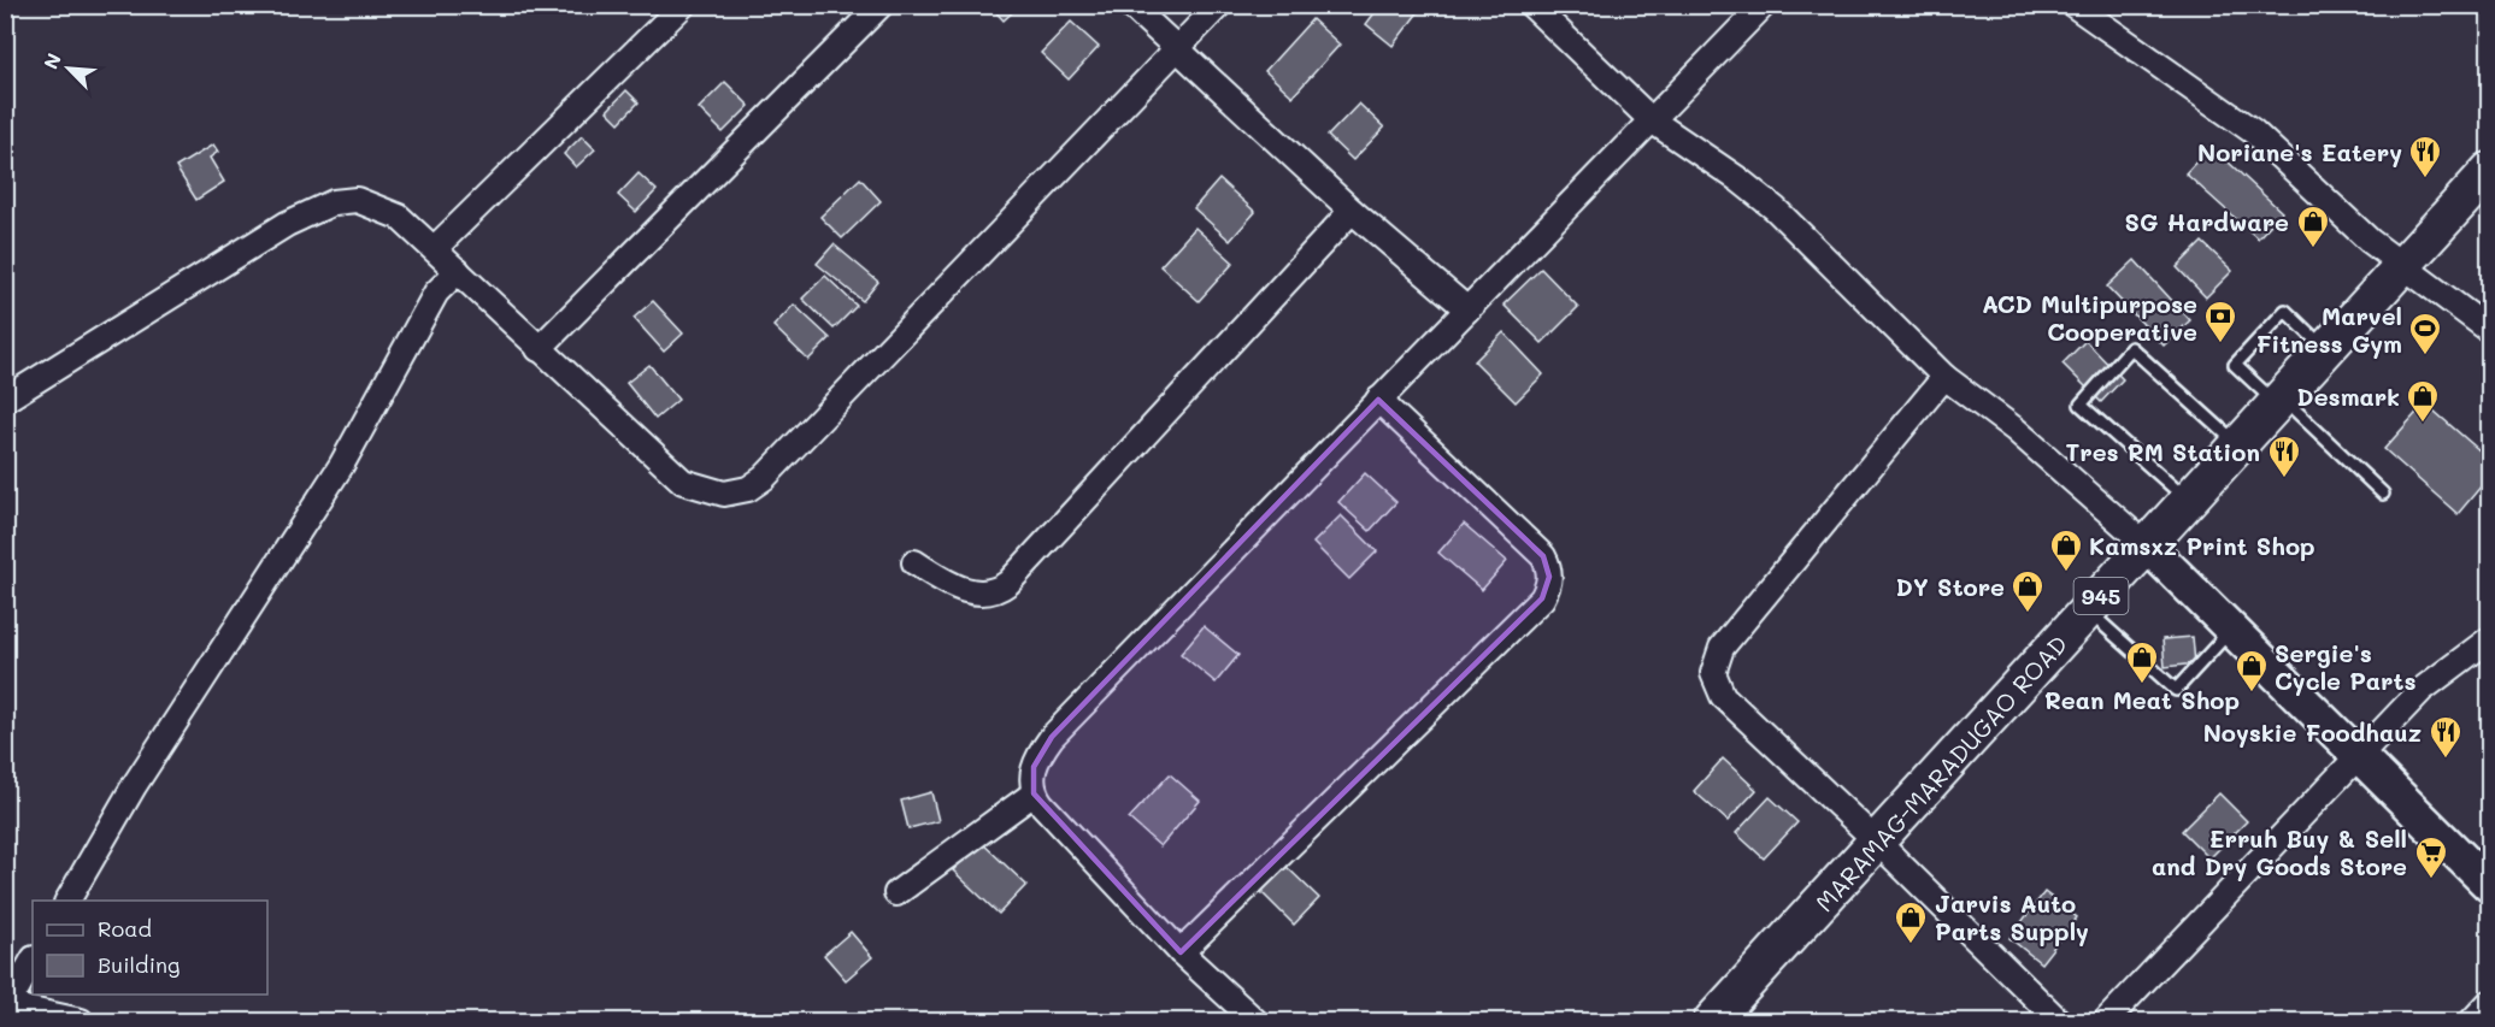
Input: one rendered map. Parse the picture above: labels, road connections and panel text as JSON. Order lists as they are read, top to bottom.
{
  "streets": {
    "main road": ["945", "MARAMAG-MARADUGAO ROAD"]
  },
  "places": {
    "restaurant": ["Noriane's Eatery", "Tres RM Station", "Noyskie Foodhauz"],
    "shop": [
      "SG Hardware",
      "Desmark",
      "Kamsxz Print Shop",
      "DY Store",
      "Rean Meat Shop",
      "Sergie's Cycle Parts",
      "Jarvis Auto Parts Supply"
    ],
    "bank": ["ACD Multipurpose Cooperative"],
    "sports": ["Marvel Fitness Gym"],
    "supermarket": ["Erruh Buy & Sell and Dry Goods Store"]
  },
  "legend": ["Road", "Building"],
  "north": "top left"
}
